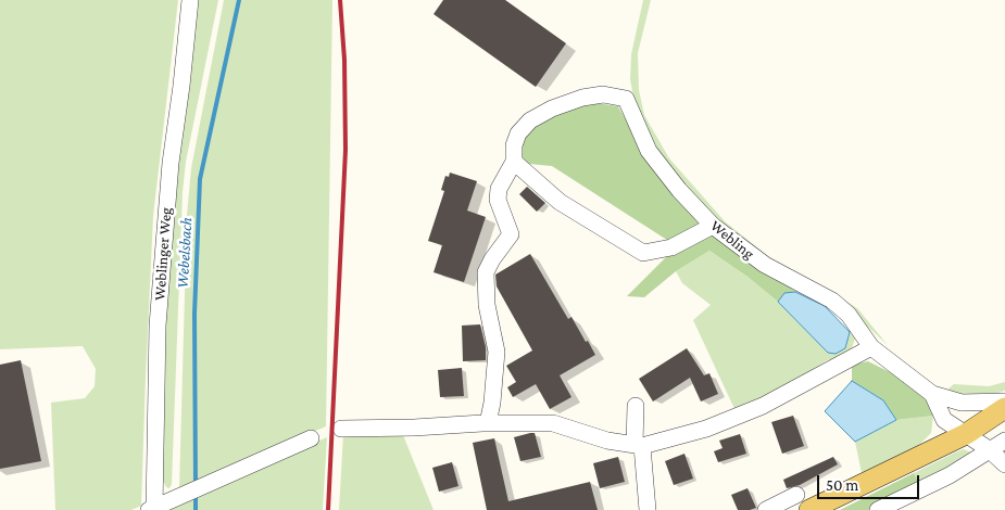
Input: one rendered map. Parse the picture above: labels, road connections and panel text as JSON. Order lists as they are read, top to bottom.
{
  "streets": {
    "street": ["Webling", "Weblinger Weg"]
  },
  "water": ["Webelsbach"],
  "scale_bar": "50 m"
}
